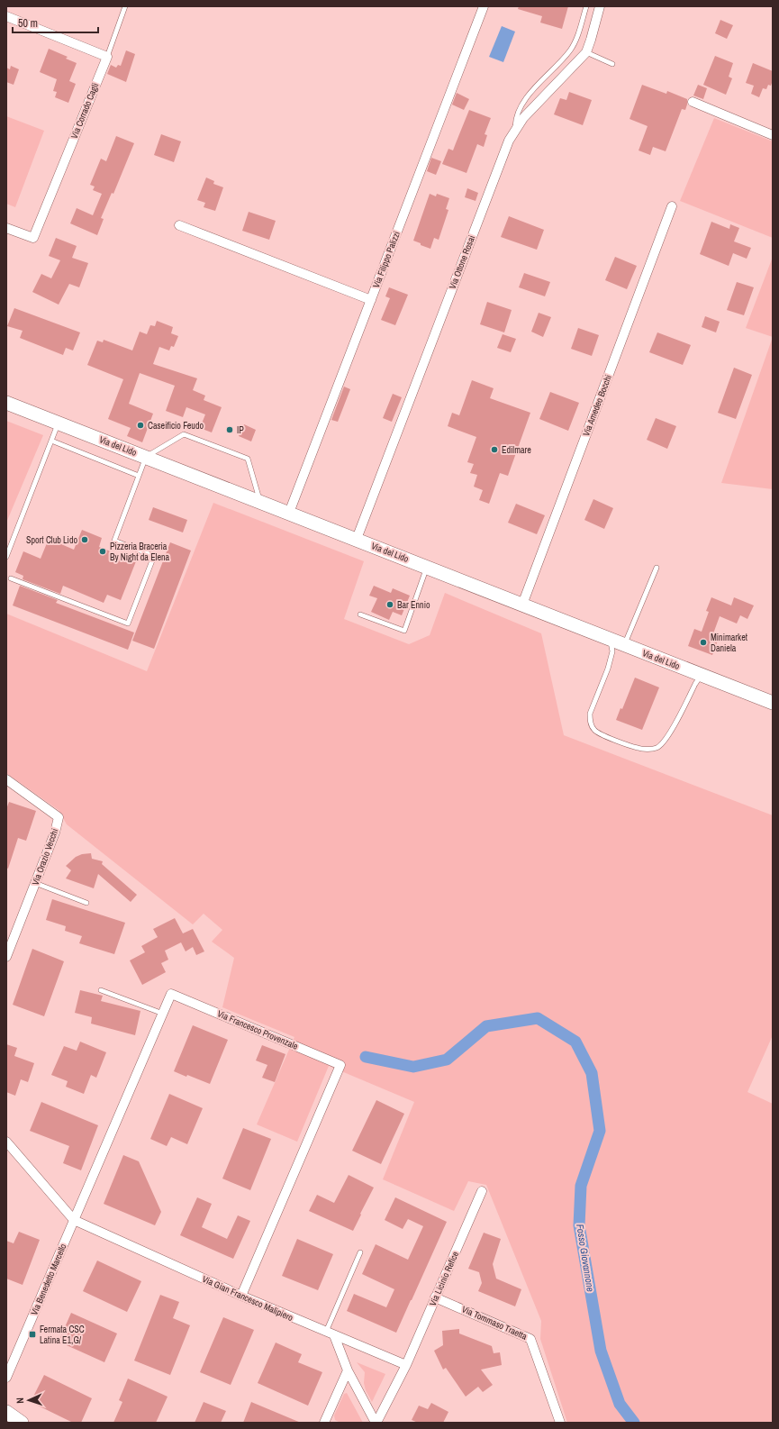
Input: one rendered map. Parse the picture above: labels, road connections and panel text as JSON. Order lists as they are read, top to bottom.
{
  "streets": {
    "main road": ["Via del Lido"],
    "street": [
      "Via Corrado Cagli",
      "Via Filippo Palizzi",
      "Via Ottone Rosai",
      "Via Amedeo Bocchi",
      "Via Orazio Vecchi",
      "Via Francesco Provenzale",
      "Via Licinio Refice",
      "Via Benedetto Marcello",
      "Via Gian Francesco Malipiero",
      "Via Tommaso Traetta"
    ]
  },
  "crossings": [
    ["Via Filippo Palizzi", "Via del Lido"],
    ["Via Ottone Rosai", "Via del Lido"],
    ["Via Amedeo Bocchi", "Via del Lido"],
    ["Via Francesco Provenzale", "Via Benedetto Marcello"],
    ["Via Francesco Provenzale", "Via Gian Francesco Malipiero"],
    ["Via Licinio Refice", "Via Tommaso Traetta"],
    ["Via Benedetto Marcello", "Via Gian Francesco Malipiero"]
  ],
  "water": ["Fosso Giovannone"],
  "places": {
    "other": [
      "Caseificio Feudo",
      "IP",
      "Edilmare",
      "Sport Club Lido",
      "Pizzeria Braceria By Night da Elena",
      "Bar Ennio",
      "Minimarket Daniela"
    ],
    "transit": ["Fermata CSC Latina E1,G/"]
  },
  "scale_bar": "50 m",
  "north": "left"
}
